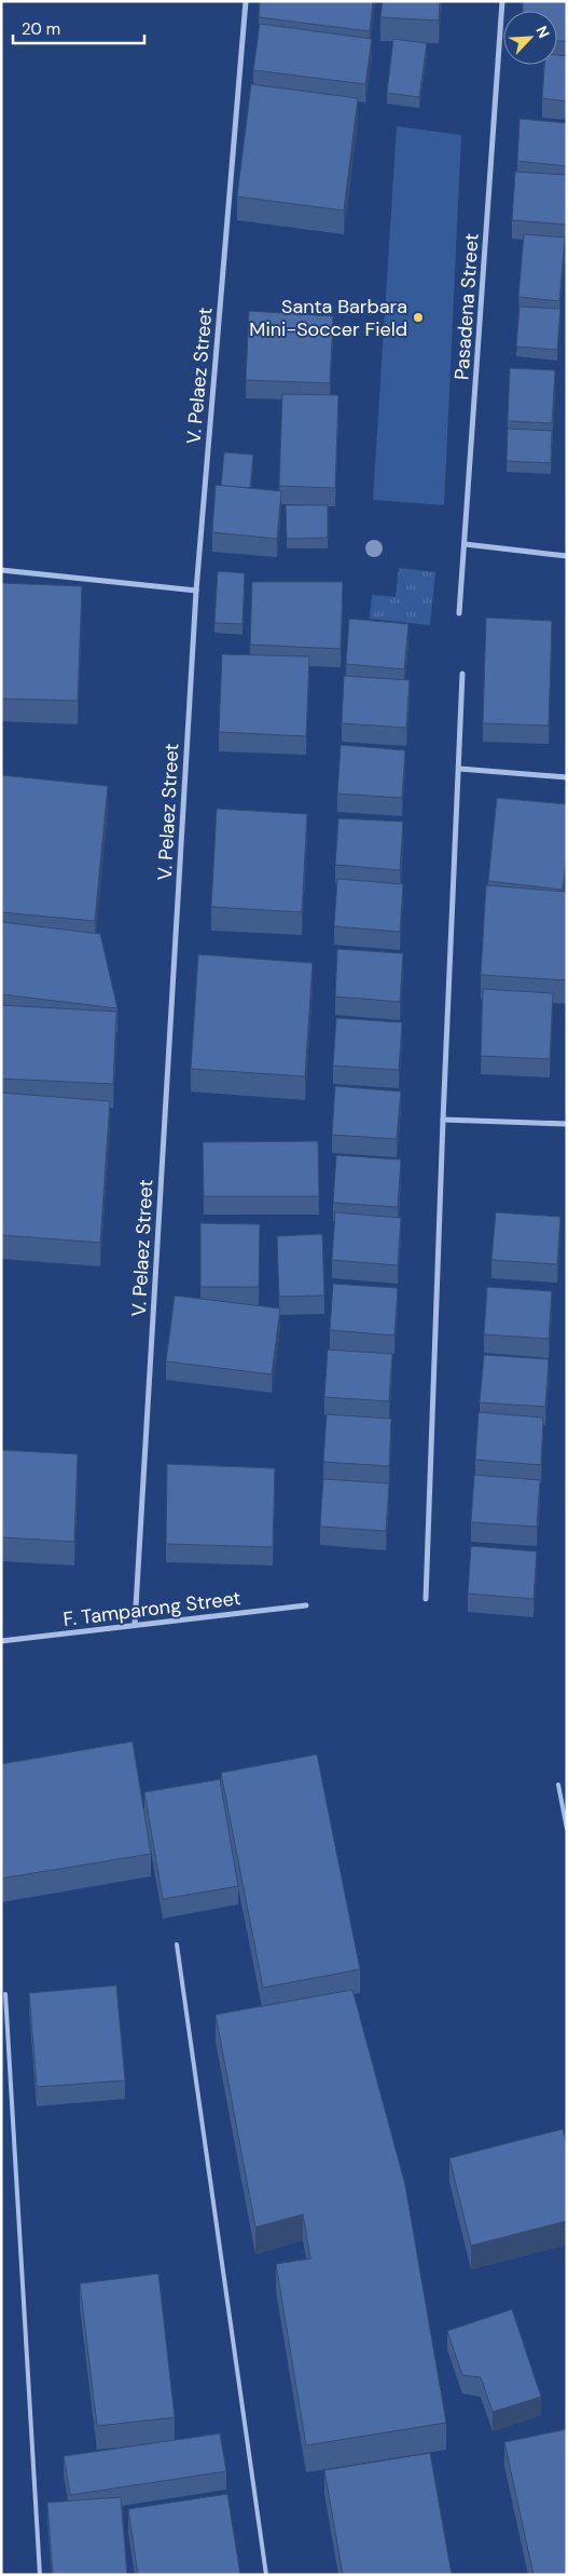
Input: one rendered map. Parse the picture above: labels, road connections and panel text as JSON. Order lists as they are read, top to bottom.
{
  "streets": {
    "street": ["Pasadena Street", "V. Pelaez Street", "F. Tamparong Street"]
  },
  "crossings": [
    ["V. Pelaez Street", "F. Tamparong Street"]
  ],
  "places": ["Santa Barbara Mini-Soccer Field"],
  "scale_bar": "20 m",
  "north": "top right"
}
